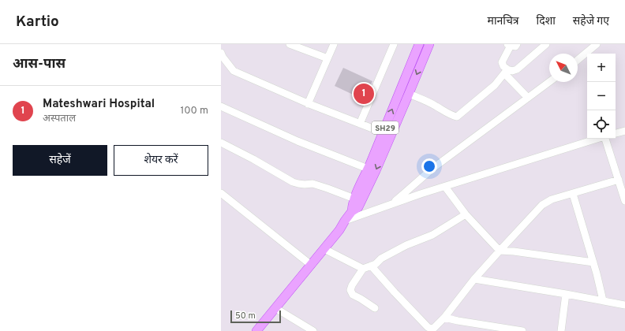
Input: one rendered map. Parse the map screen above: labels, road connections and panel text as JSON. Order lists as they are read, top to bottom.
{
  "streets": {
    "main road": ["SH29"]
  },
  "scale_bar": "50 m",
  "north": "top left",
  "page": {
    "header": "Kartio",
    "nav": ["मानचित्र", "दिशा", "सहेजे गए"],
    "heading": "आस-पास",
    "map_buttons": ["+", "−"],
    "pins": "1",
    "list": [
      {
        "mark": "1",
        "name": "Mateshwari Hospital",
        "note": "अस्पताल",
        "value": "100 m"
      }
    ],
    "buttons": ["सहेजें", "शेयर करें"],
    "scale": "50 m"
  }
}
